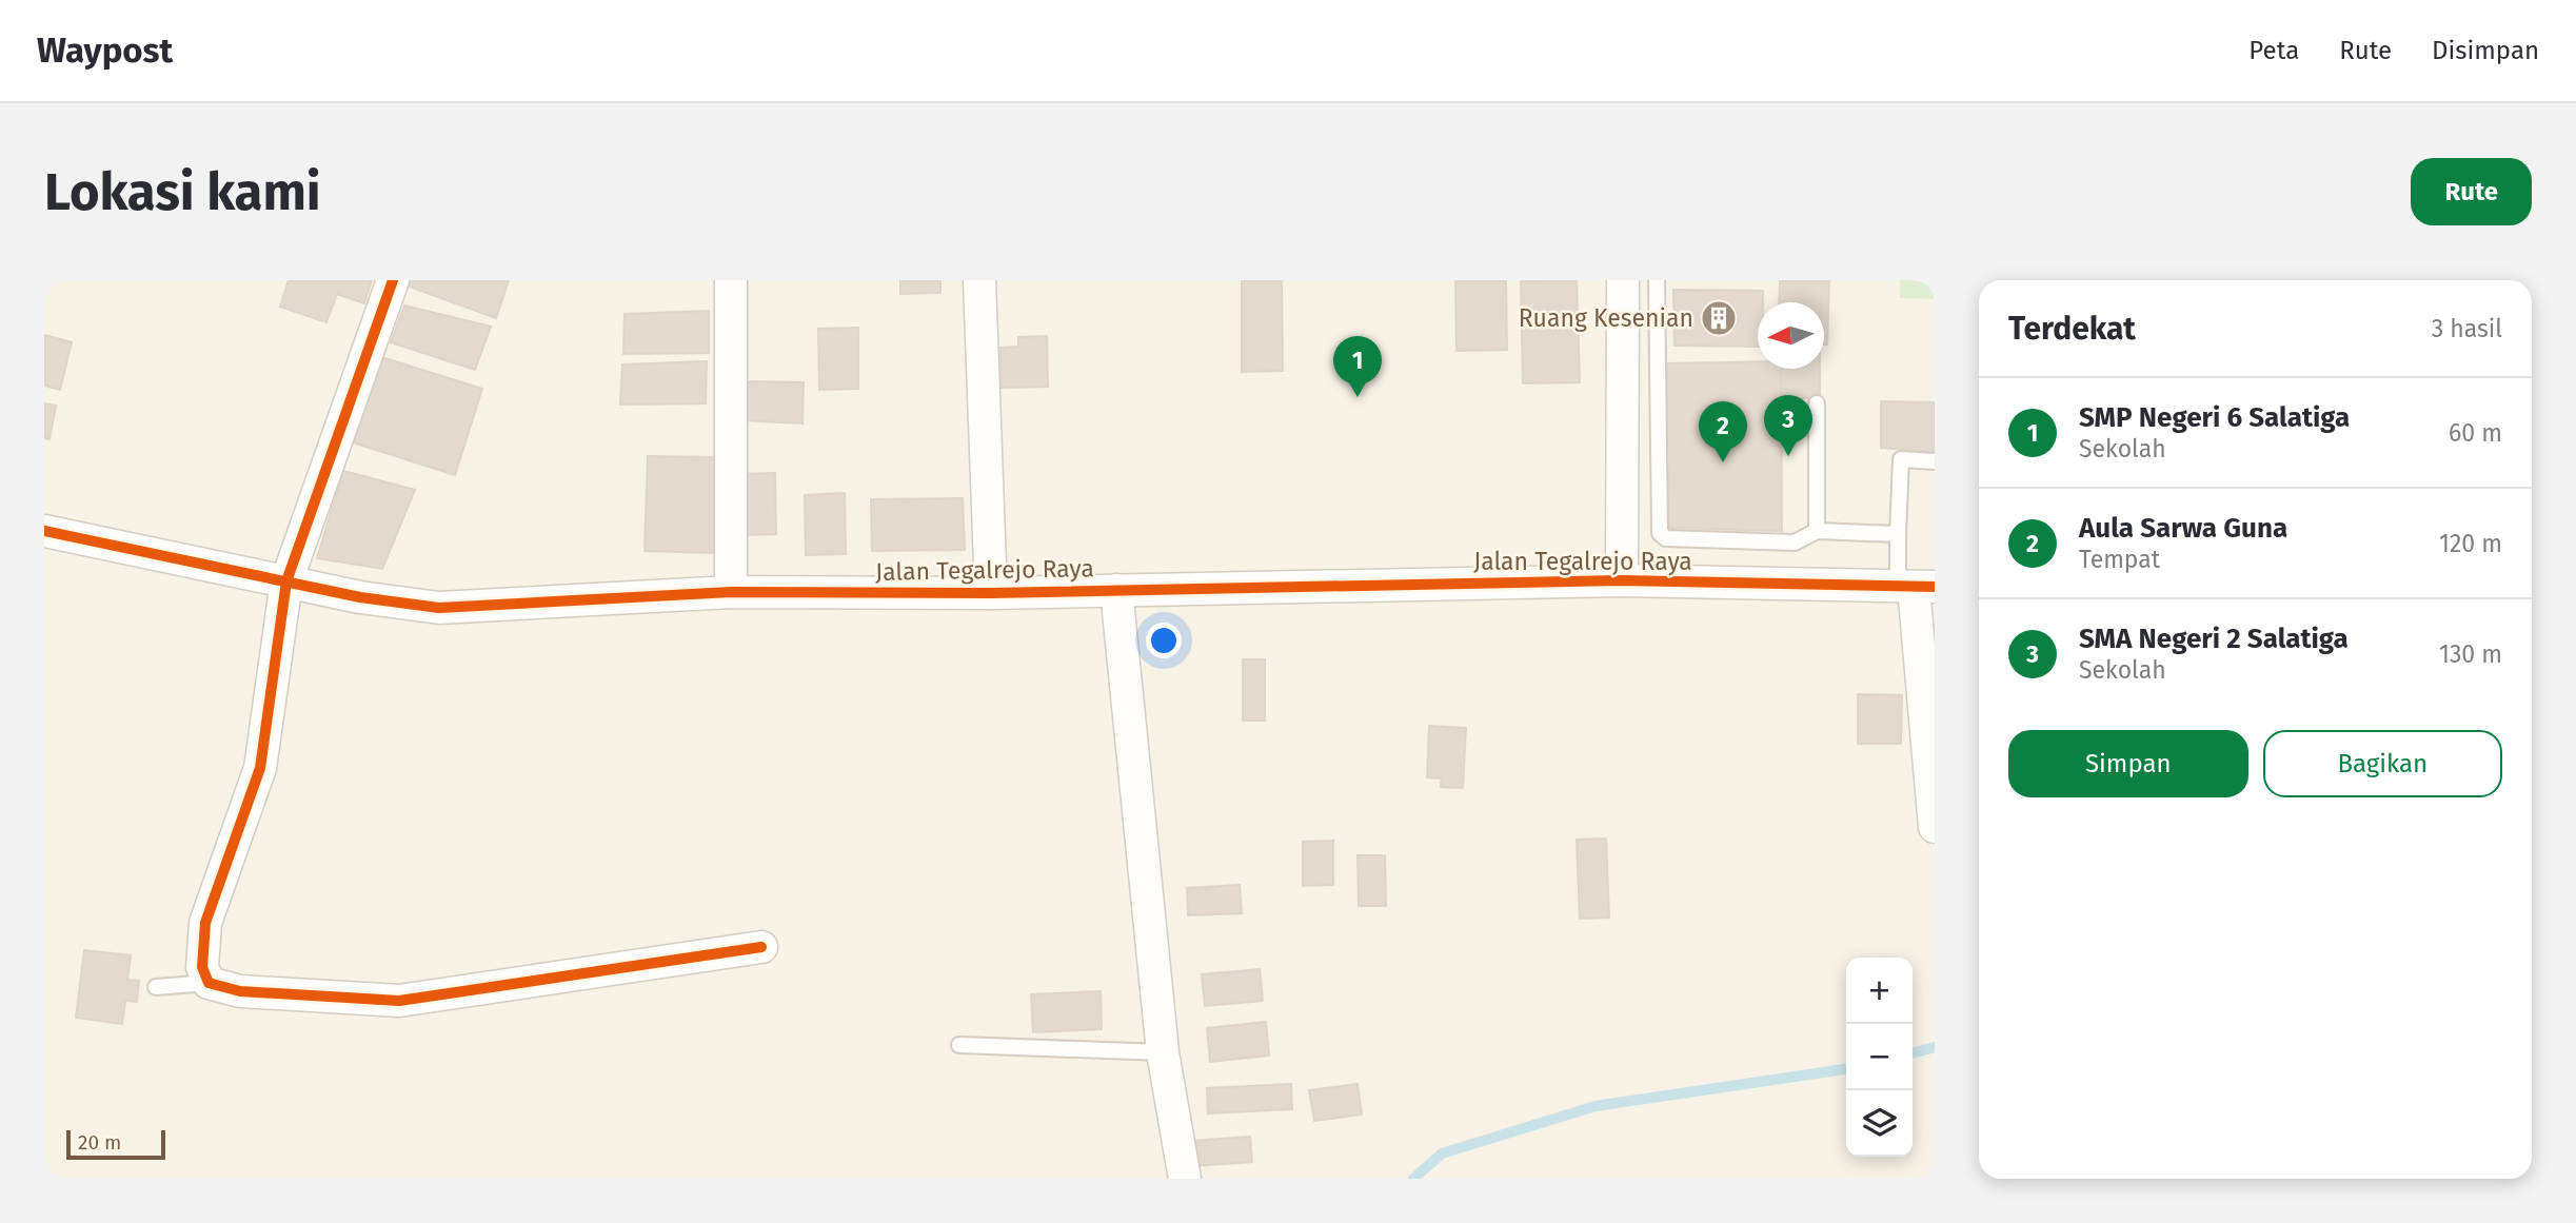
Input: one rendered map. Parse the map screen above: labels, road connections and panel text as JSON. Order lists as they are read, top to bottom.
{
  "streets": {
    "street": ["Jalan Tegalrejo Raya"]
  },
  "places": {
    "building": ["Ruang Kesenian"]
  },
  "scale_bar": "20 m",
  "north": "left",
  "page": {
    "header": "Waypost",
    "nav": ["Peta", "Rute", "Disimpan"],
    "buttons": [
      "Rute",
      ["Simpan", "Bagikan"]
    ],
    "title": "Lokasi kami",
    "heading": ["Terdekat", "3 hasil"],
    "pins": ["1", "3", "2"],
    "list": [
      {
        "mark": "1",
        "name": "SMP Negeri 6 Salatiga",
        "note": "Sekolah",
        "value": "60 m"
      },
      {
        "mark": "2",
        "name": "Aula Sarwa Guna",
        "note": "Tempat",
        "value": "120 m"
      },
      {
        "mark": "3",
        "name": "SMA Negeri 2 Salatiga",
        "note": "Sekolah",
        "value": "130 m"
      }
    ],
    "map_buttons": ["+", "−"],
    "scale": "20 m"
  }
}
